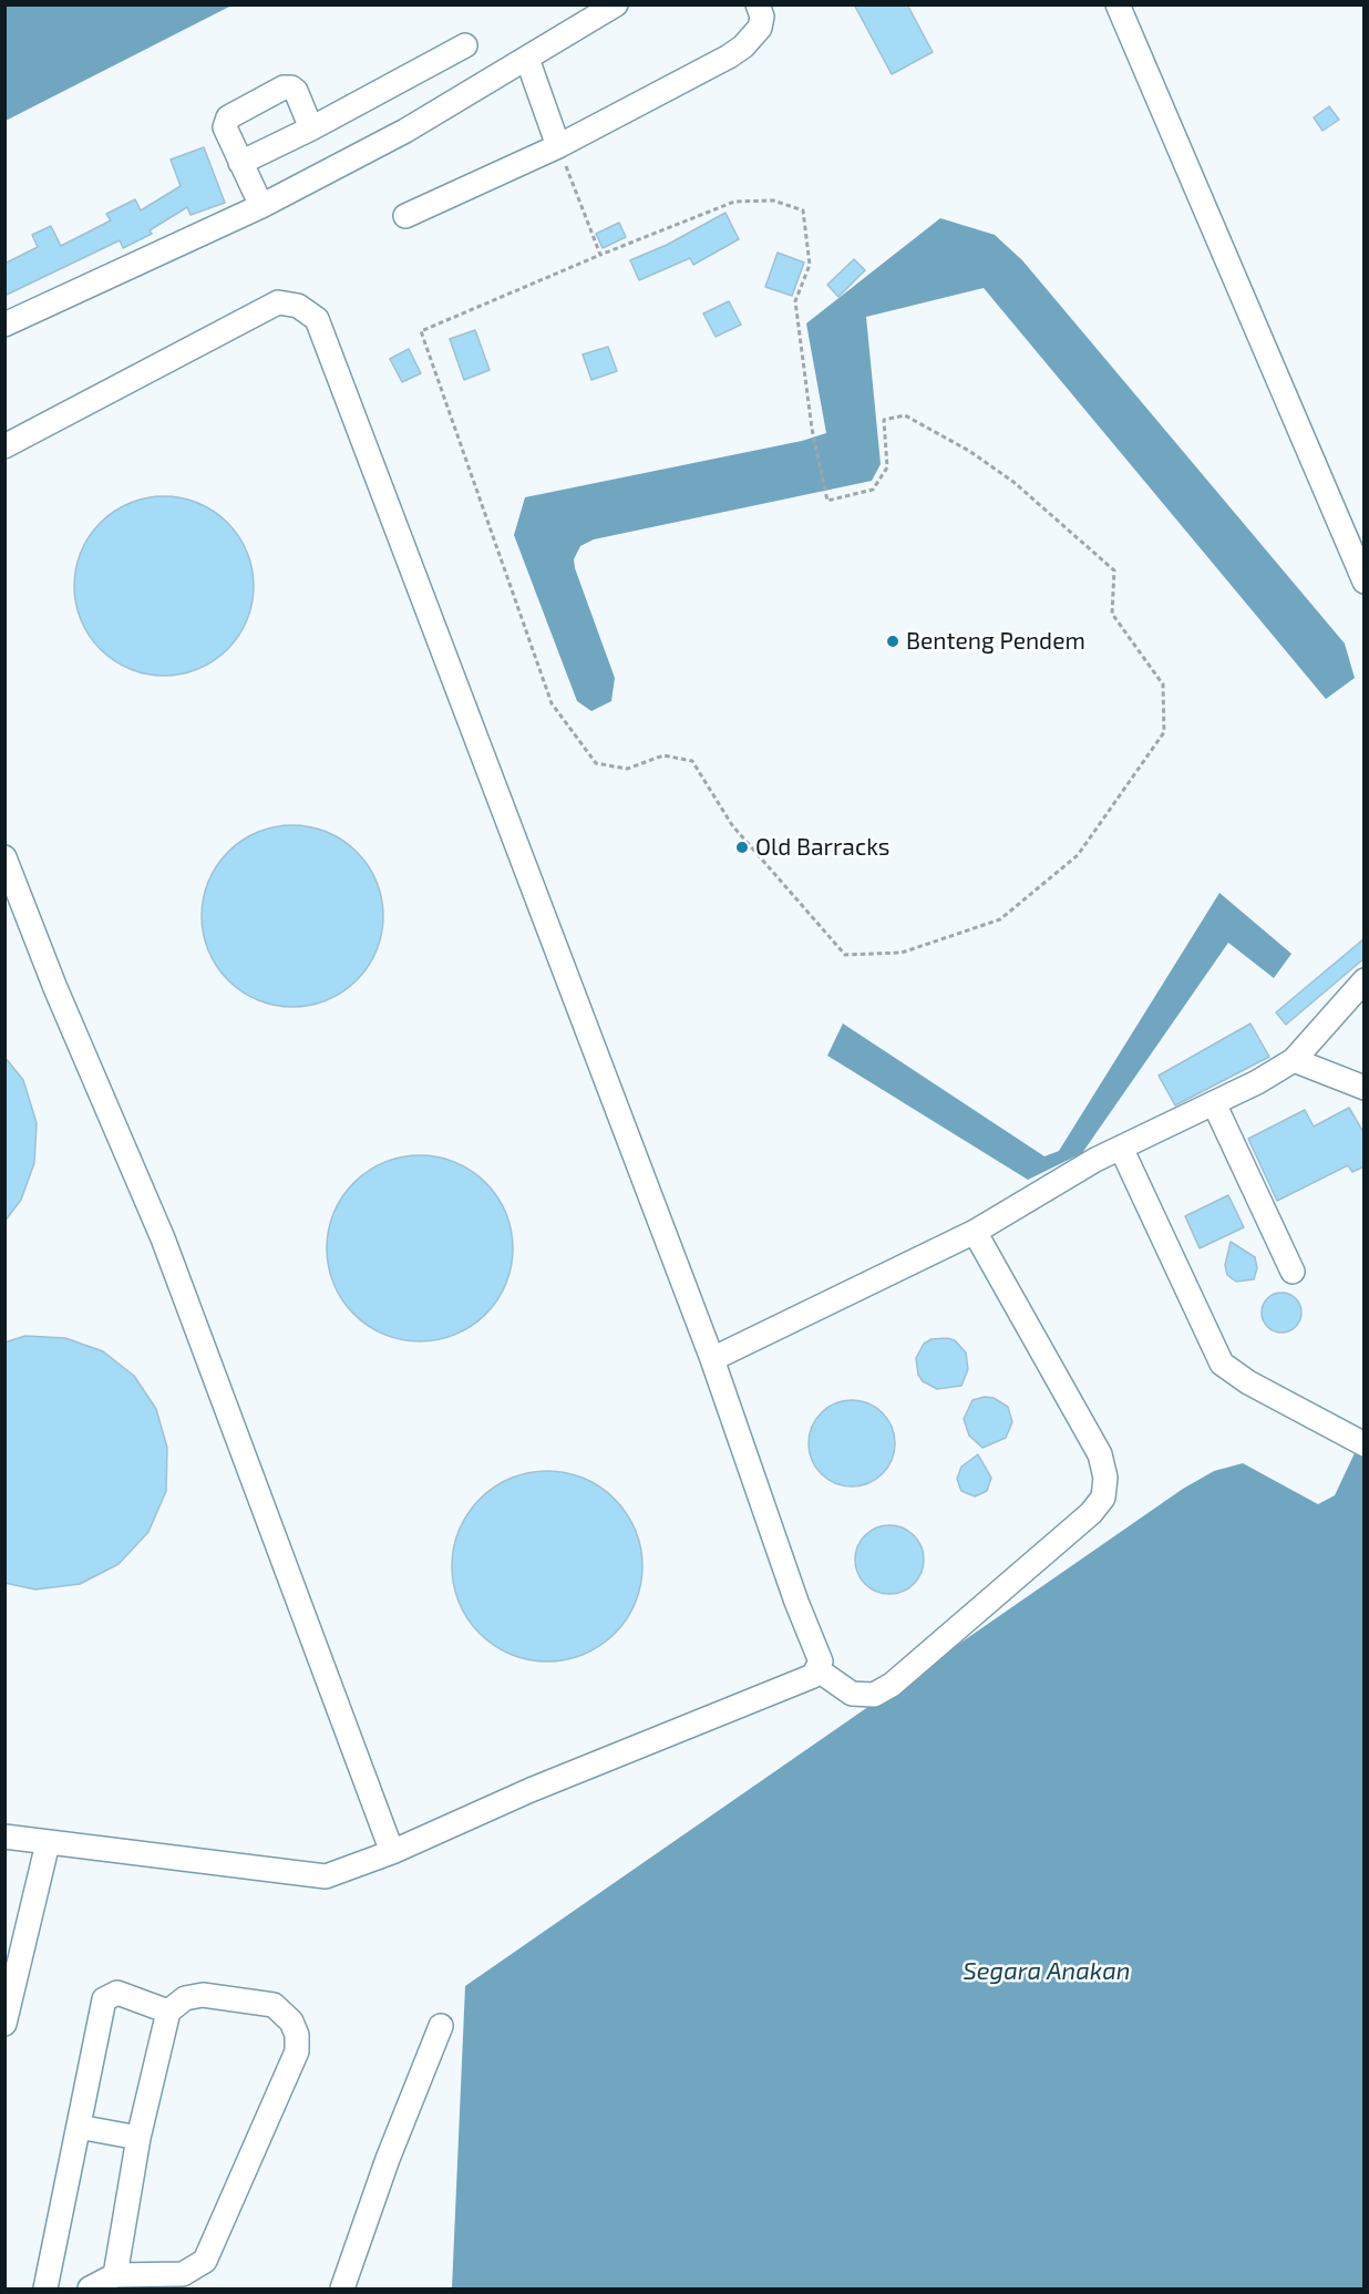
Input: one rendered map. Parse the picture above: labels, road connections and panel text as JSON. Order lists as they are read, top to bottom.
{
  "water": ["Segara Anakan"],
  "places": ["Benteng Pendem", "Old Barracks"]
}
